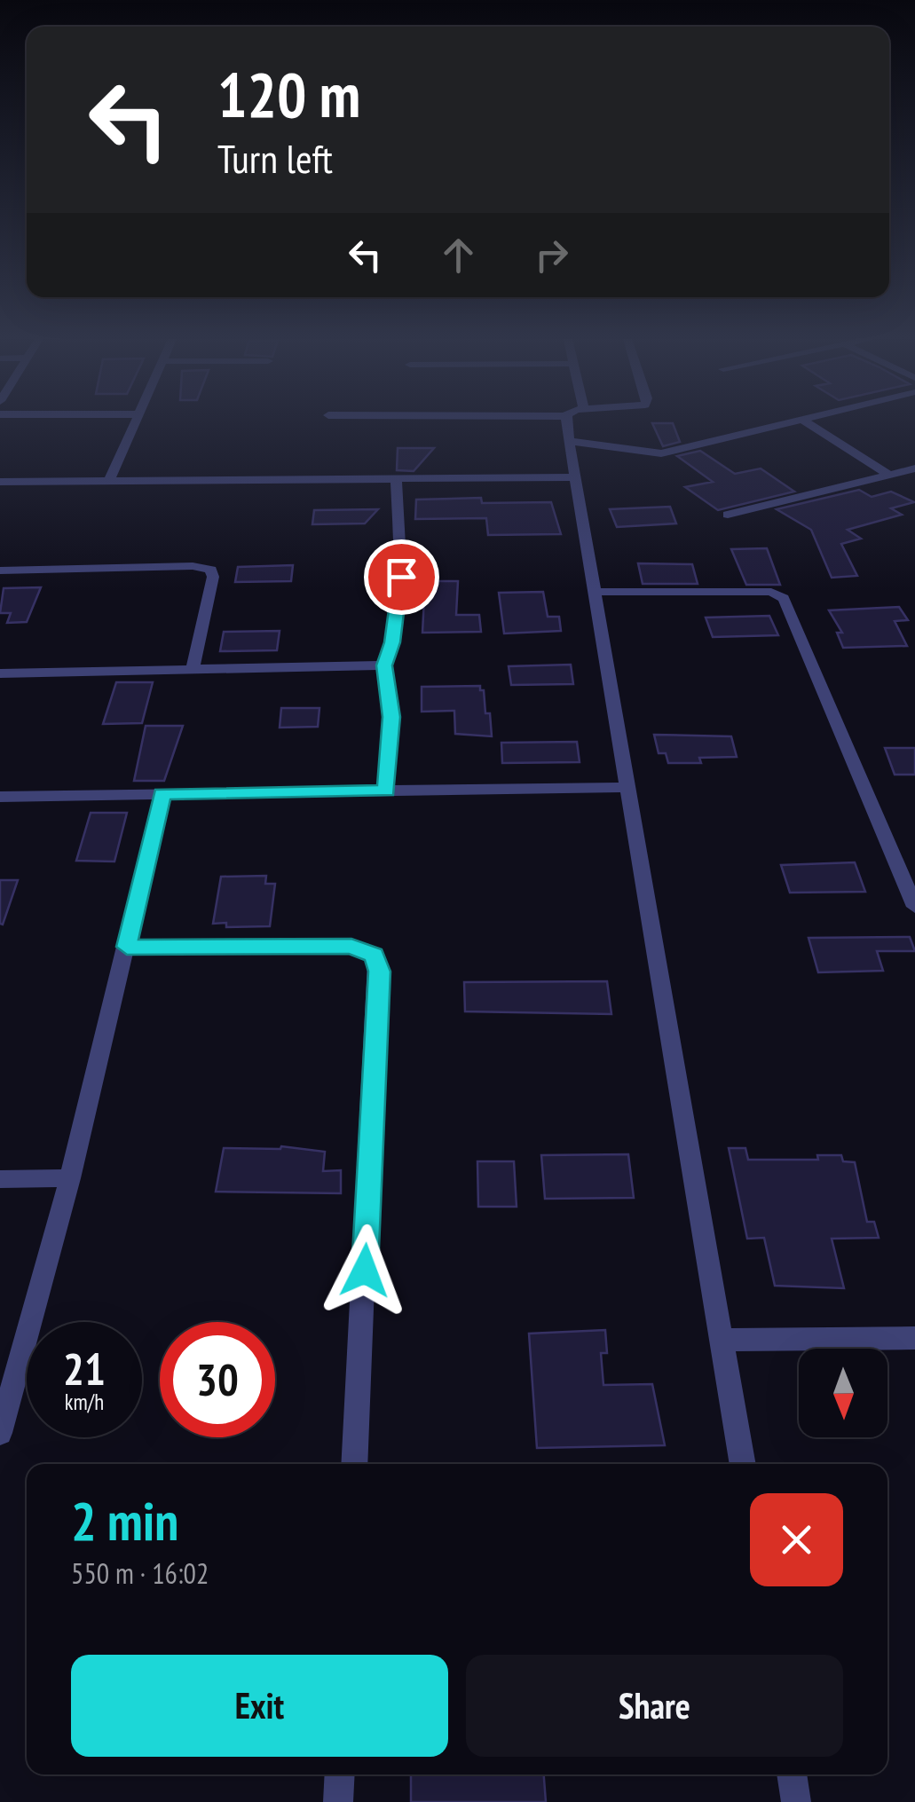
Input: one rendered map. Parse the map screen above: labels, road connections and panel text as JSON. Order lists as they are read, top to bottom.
{
  "north": "bottom",
  "page": {
    "turn": ["120 m", "Turn left"],
    "speed": "21 km/h",
    "limit": "30",
    "heading": ["2 min", "550 m · 16:02"],
    "buttons": ["Exit", "Share"]
  }
}
